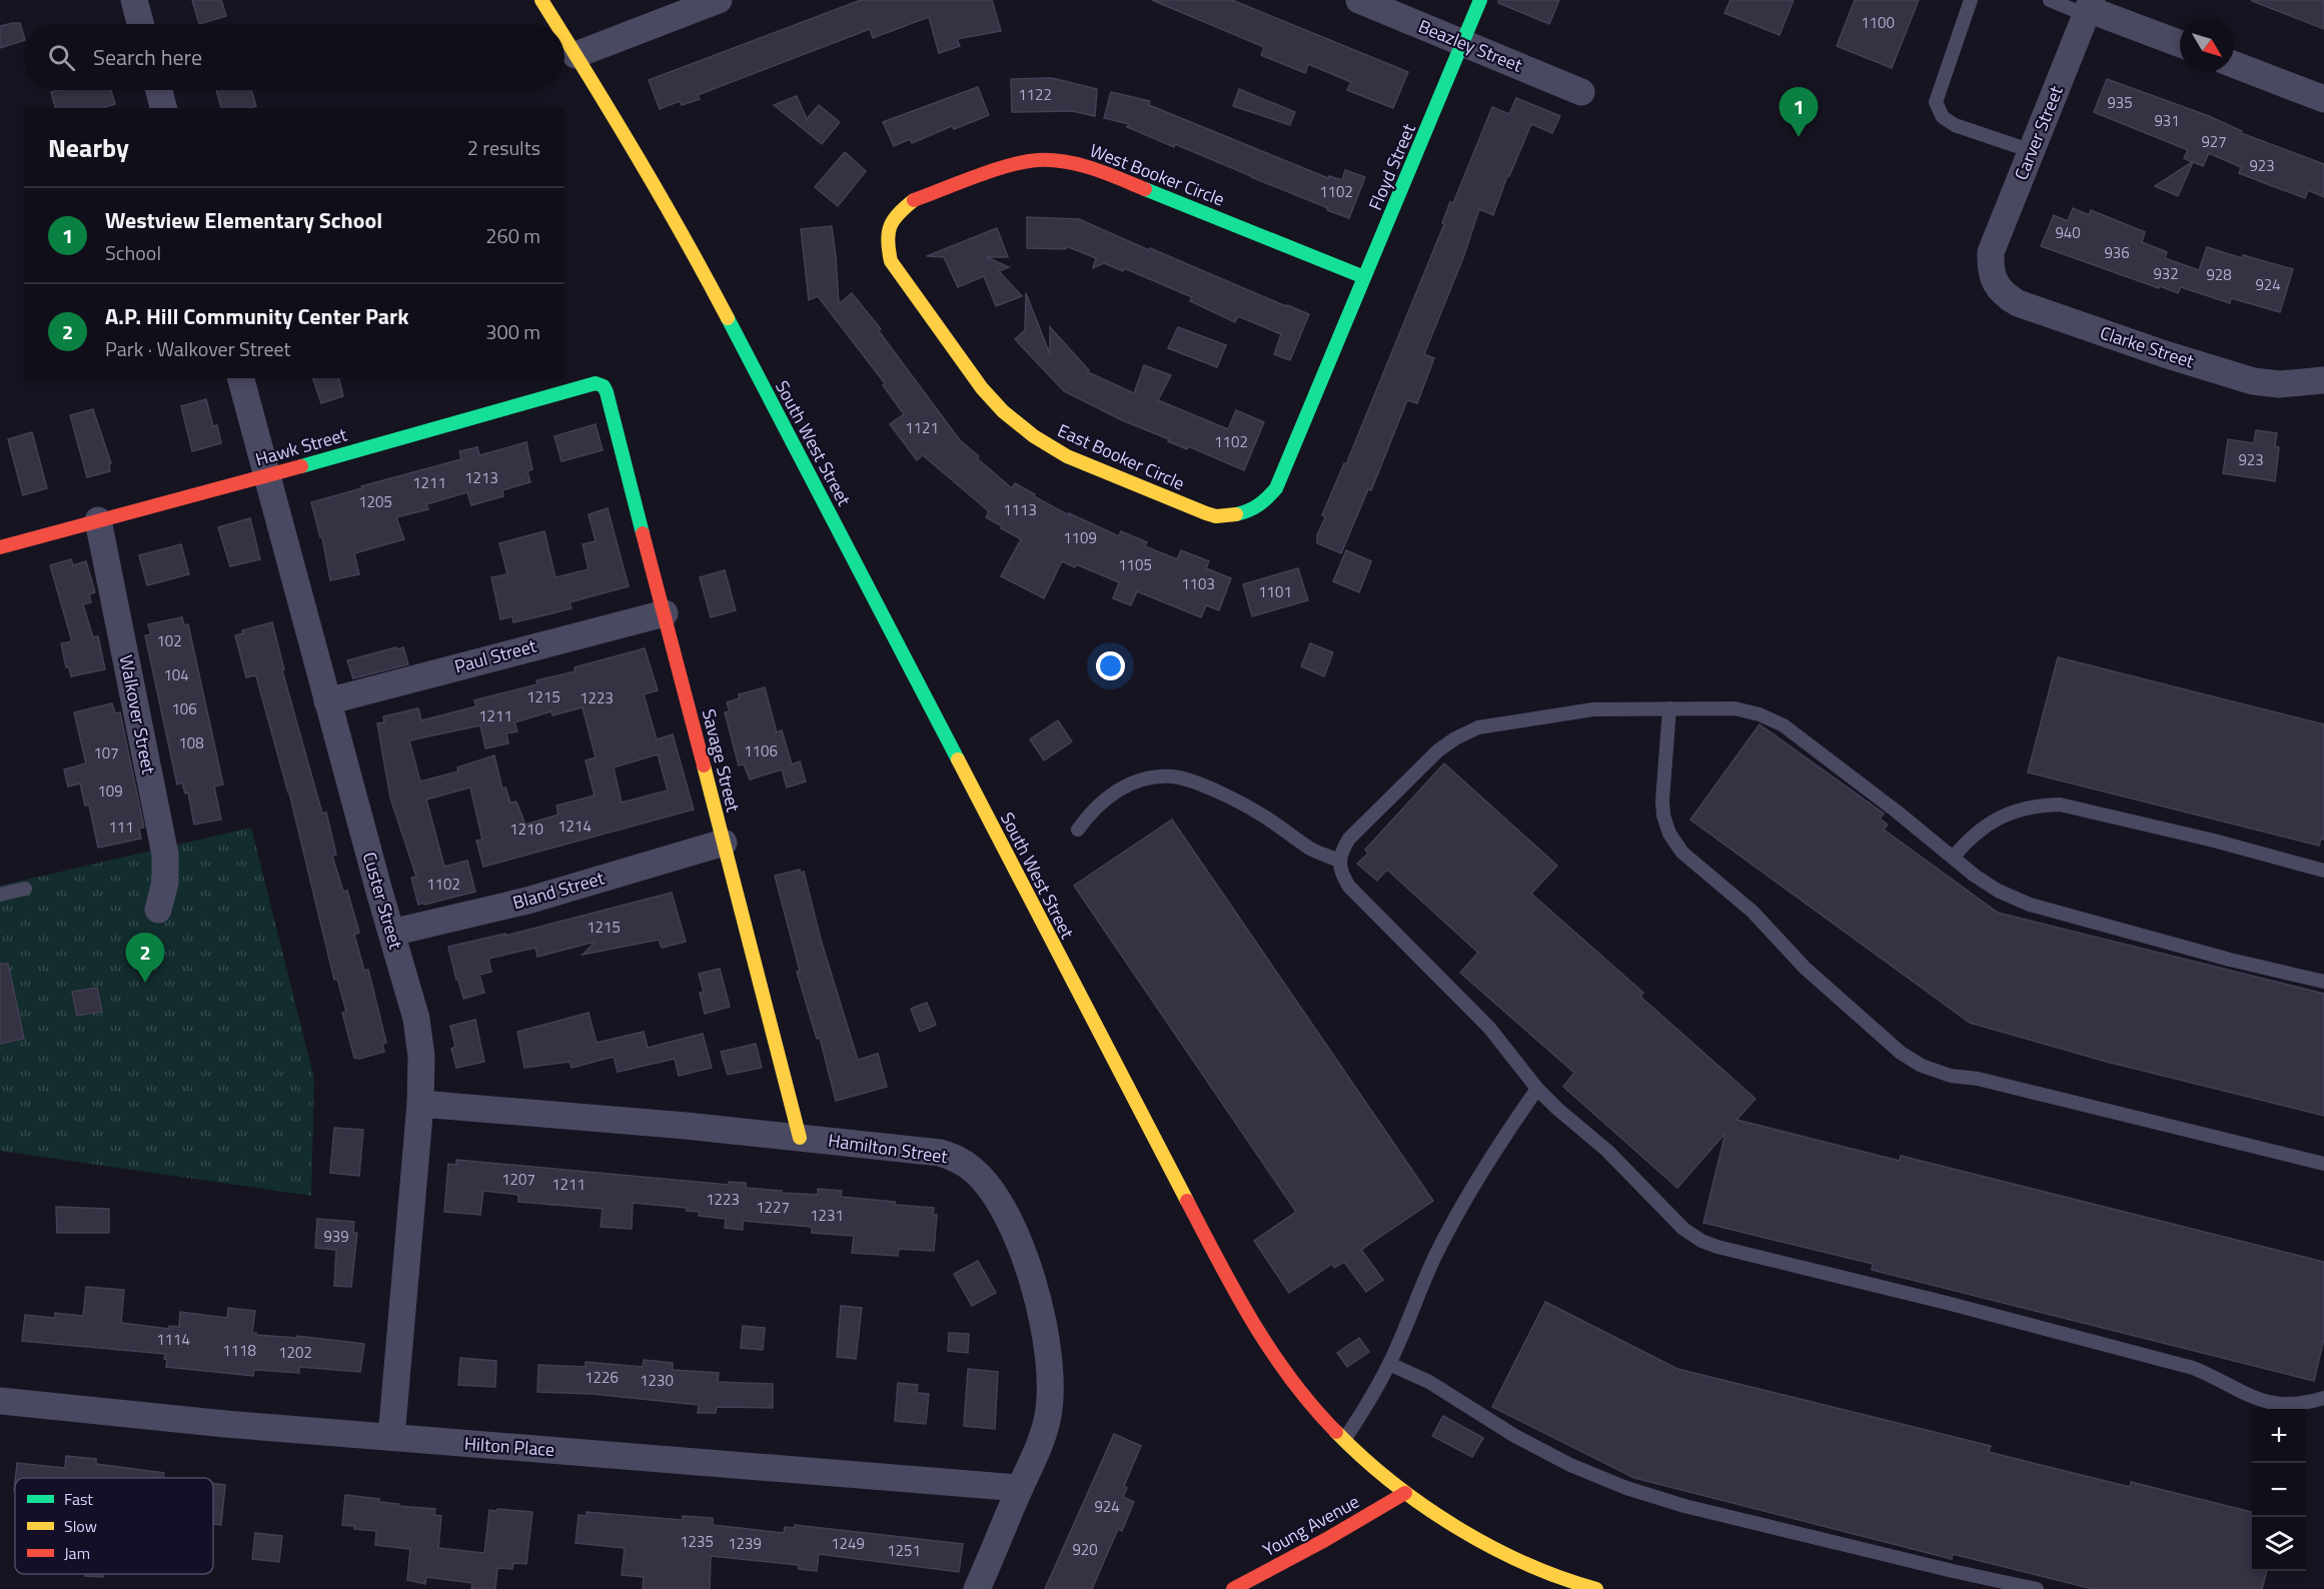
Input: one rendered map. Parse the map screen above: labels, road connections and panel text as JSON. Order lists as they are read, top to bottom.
{
  "streets": {
    "street": [
      "Beazley Street",
      "Carver Street",
      "Floyd Street",
      "West Booker Circle",
      "Clarke Street",
      "South West Street",
      "Hawk Street",
      "East Booker Circle",
      "Paul Street",
      "Walkover Street",
      "Savage Street",
      "Bland Street",
      "Custer Street",
      "Hamilton Street",
      "Hilton Place",
      "Young Avenue"
    ]
  },
  "crossings": [
    ["Beazley Street", "Floyd Street"],
    ["Carver Street", "Clarke Street"],
    ["Floyd Street", "West Booker Circle"],
    ["Floyd Street", "East Booker Circle"],
    ["West Booker Circle", "East Booker Circle"],
    ["South West Street", "Young Avenue"],
    ["Hawk Street", "Walkover Street"],
    ["Hawk Street", "Savage Street"],
    ["Hawk Street", "Custer Street"],
    ["Paul Street", "Savage Street"],
    ["Paul Street", "Custer Street"],
    ["Savage Street", "Bland Street"],
    ["Savage Street", "Hamilton Street"],
    ["Bland Street", "Custer Street"],
    ["Custer Street", "Hamilton Street"],
    ["Custer Street", "Hilton Place"],
    ["Hamilton Street", "Hilton Place"]
  ],
  "house_numbers": [
    "1100",
    "1122",
    "935",
    "931",
    "927",
    "923",
    "1102",
    "940",
    "936",
    "932",
    "928",
    "924",
    "1121",
    "1102",
    "923",
    "1213",
    "1211",
    "1205",
    "1113",
    "1109",
    "1105",
    "1103",
    "1101",
    "102",
    "104",
    "1215",
    "1223",
    "106",
    "1211",
    "108",
    "1106",
    "107",
    "109",
    "1214",
    "111",
    "1210",
    "1102",
    "1215",
    "1207",
    "1211",
    "1223",
    "1227",
    "1231",
    "939",
    "1114",
    "1118",
    "1202",
    "1226",
    "1230",
    "924",
    "1235",
    "1239",
    "1249",
    "920",
    "1251"
  ],
  "legend": ["Fast", "Slow", "Jam"],
  "north": "bottom right",
  "page": {
    "search": "Search here",
    "pins": ["1", "2"],
    "heading": ["Nearby", "2 results"],
    "list": [
      {
        "mark": "1",
        "name": "Westview Elementary School",
        "note": "School",
        "value": "260 m"
      },
      {
        "mark": "2",
        "name": "A.P. Hill Community Center Park",
        "note": "Park · Walkover Street",
        "value": "300 m"
      }
    ],
    "map_buttons": ["+", "−"]
  }
}
